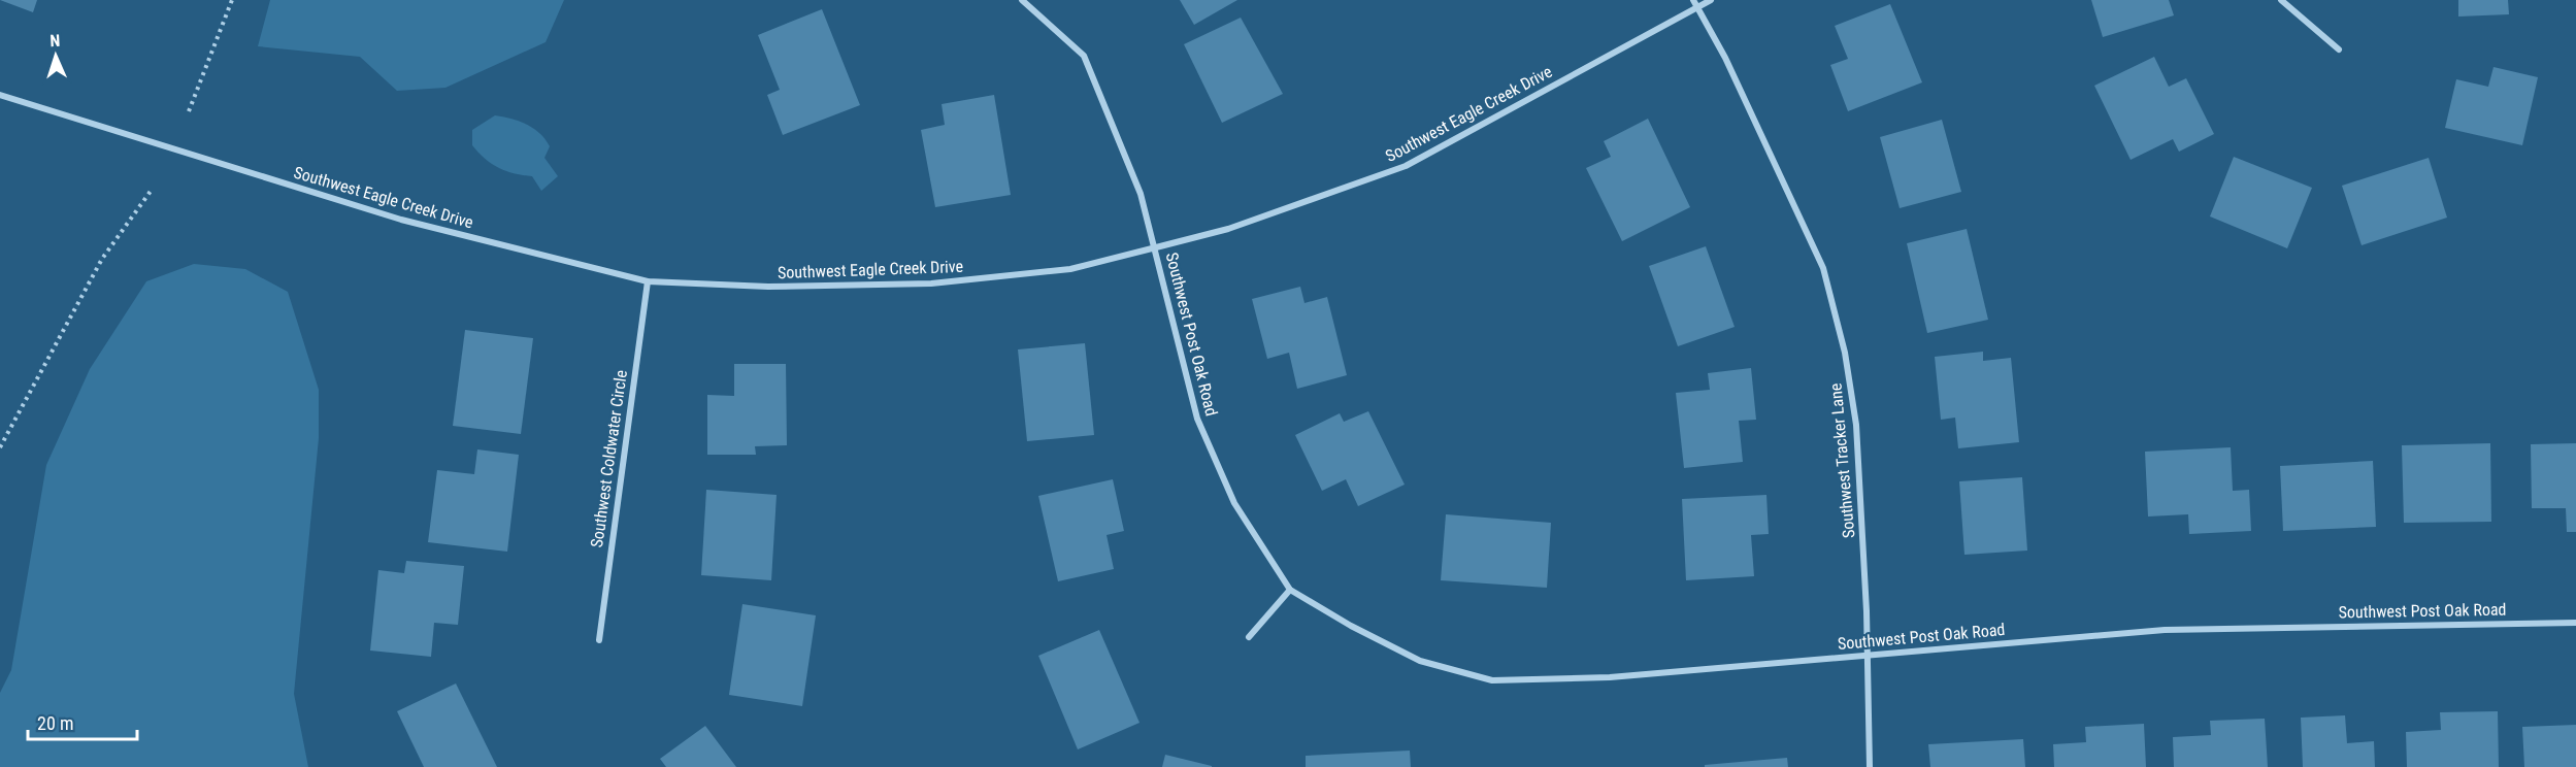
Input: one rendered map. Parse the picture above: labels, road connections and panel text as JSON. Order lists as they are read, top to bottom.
{
  "streets": {
    "street": [
      "Southwest Eagle Creek Drive",
      "Southwest Post Oak Road",
      "Southwest Coldwater Circle",
      "Southwest Tracker Lane"
    ]
  },
  "crossings": [
    ["Southwest Eagle Creek Drive", "Southwest Post Oak Road"],
    ["Southwest Eagle Creek Drive", "Southwest Coldwater Circle"],
    ["Southwest Eagle Creek Drive", "Southwest Tracker Lane"],
    ["Southwest Post Oak Road", "Southwest Tracker Lane"]
  ],
  "scale_bar": "20 m",
  "north": "top"
}
